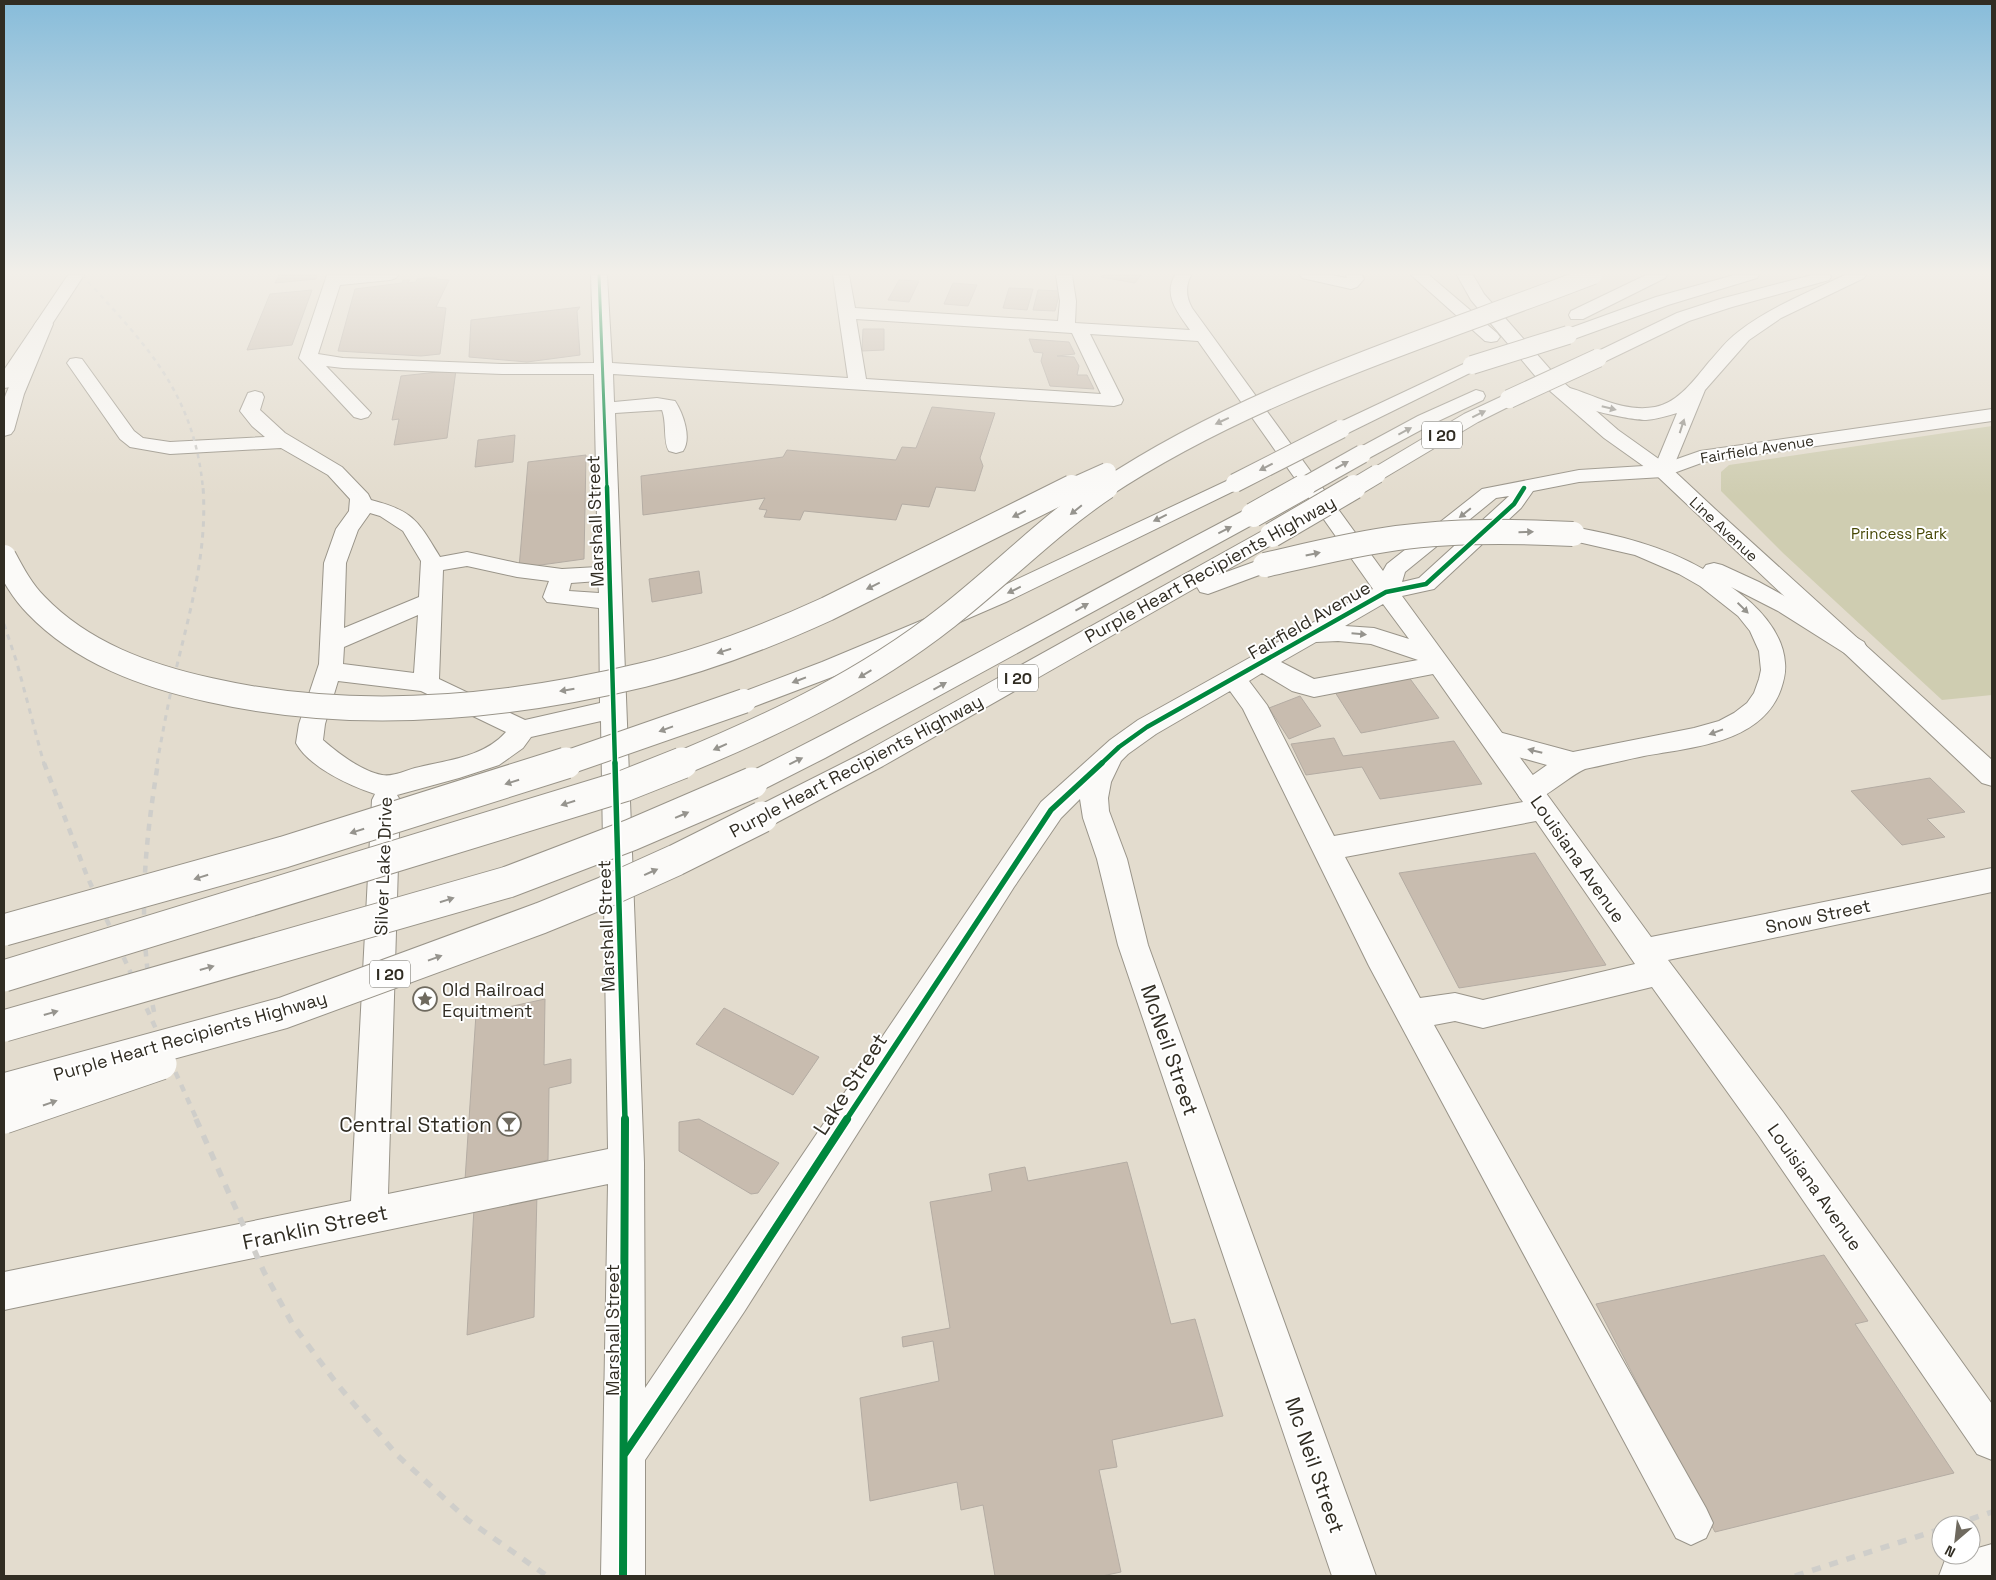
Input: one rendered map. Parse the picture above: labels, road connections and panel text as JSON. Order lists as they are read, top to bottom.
{
  "streets": {
    "main road": [
      "I 20",
      "Fairfield Avenue",
      "Marshall Street",
      "Line Avenue",
      "Purple Heart Recipients Highway",
      "Louisiana Avenue",
      "Silver Lake Drive",
      "Snow Street",
      "McNeil Street",
      "Lake Street",
      "Franklin Street",
      "Mc Neil Street"
    ]
  },
  "crossings": [
    ["Fairfield Avenue", "Line Avenue"],
    ["Fairfield Avenue", "Louisiana Avenue"],
    ["Fairfield Avenue", "McNeil Street"],
    ["Fairfield Avenue", "Lake Street"],
    ["Marshall Street", "Lake Street"],
    ["Marshall Street", "Franklin Street"],
    ["Louisiana Avenue", "Snow Street"],
    ["Silver Lake Drive", "Franklin Street"],
    ["McNeil Street", "Lake Street"],
    ["McNeil Street", "Mc Neil Street"]
  ],
  "parks": ["Princess Park"],
  "places": {
    "place": ["Old Railroad Equitment"],
    "bar": ["Central Station"]
  },
  "north": "bottom left"
}
